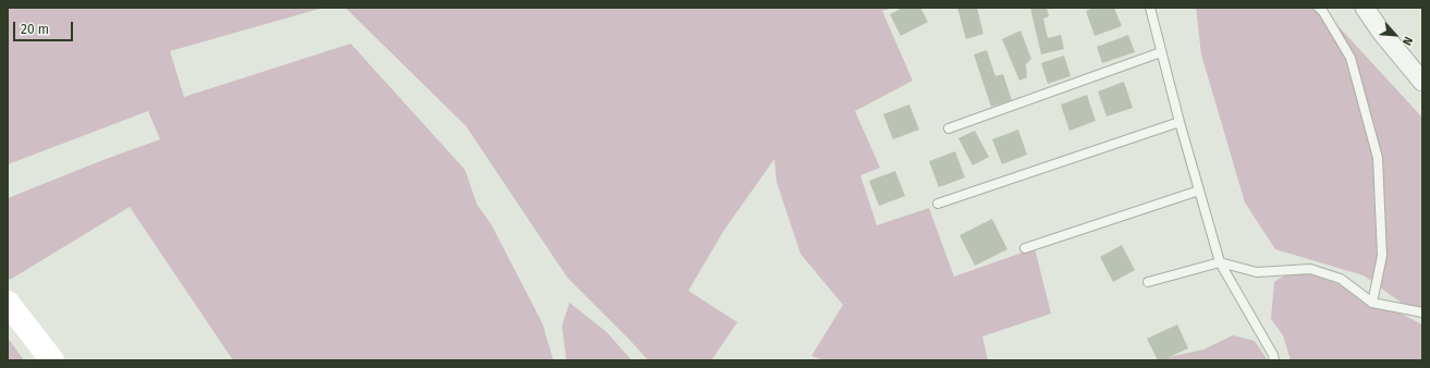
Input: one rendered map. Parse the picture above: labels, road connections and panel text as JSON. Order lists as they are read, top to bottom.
{
  "scale_bar": "20 m",
  "north": "bottom right"
}
